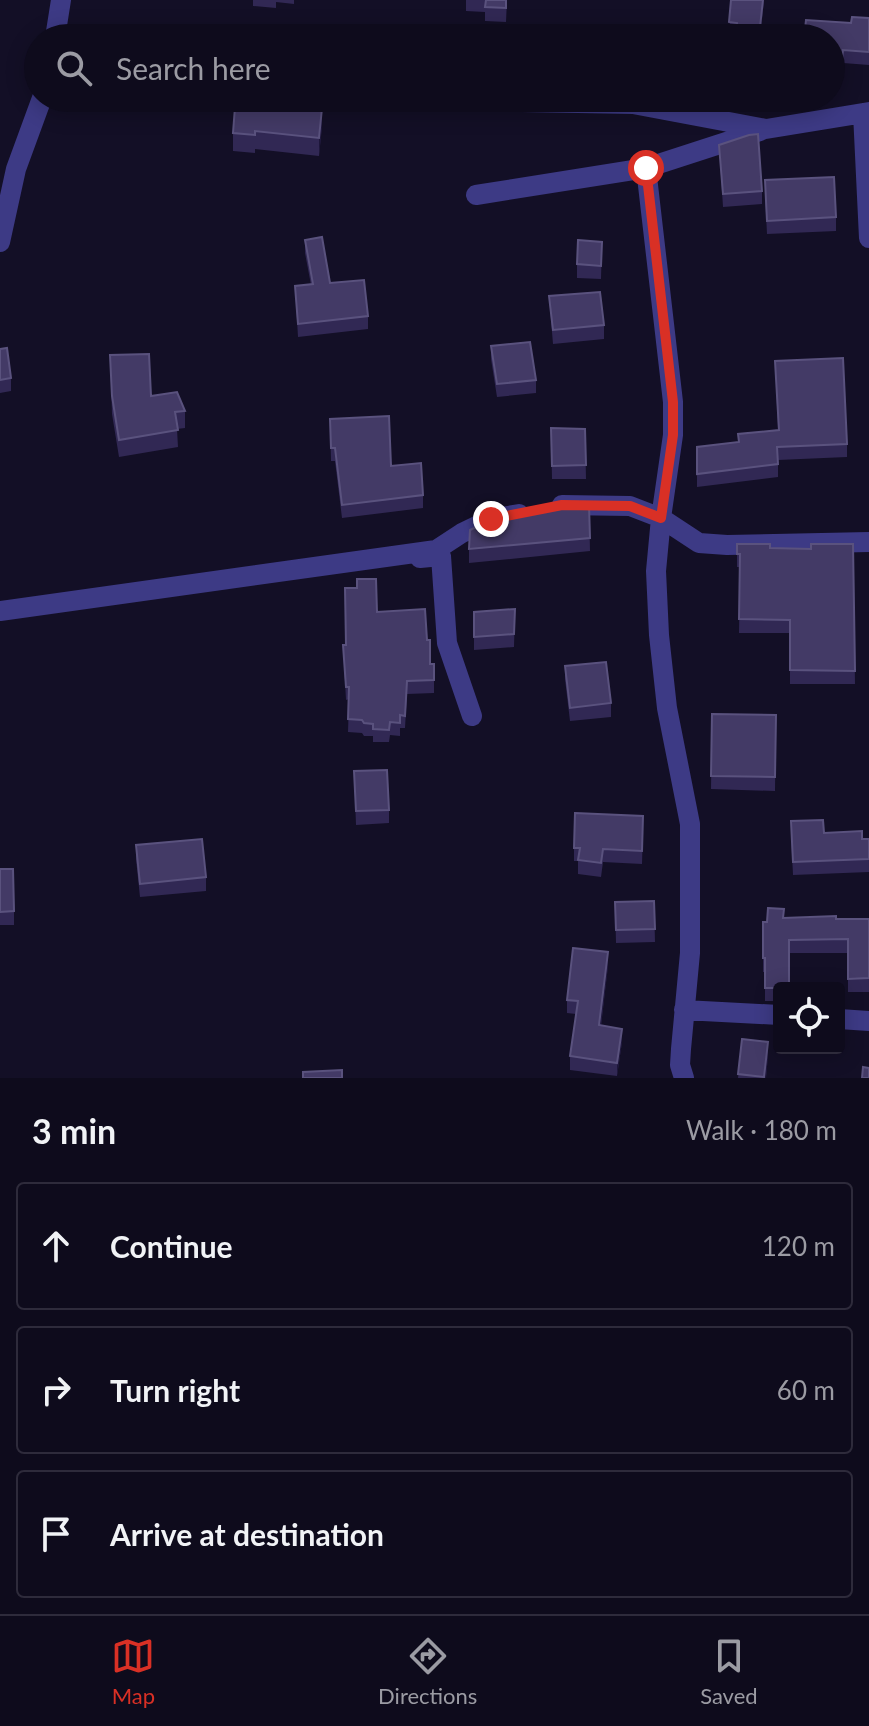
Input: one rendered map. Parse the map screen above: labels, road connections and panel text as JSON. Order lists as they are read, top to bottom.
{
  "page": {
    "search": "Search here",
    "heading": ["3 min", "Walk · 180 m"],
    "list": [
      ["Continue", "120 m"],
      ["Turn right", "60 m"],
      "Arrive at destination"
    ],
    "nav": ["Map", "Directions", "Saved"]
  }
}
